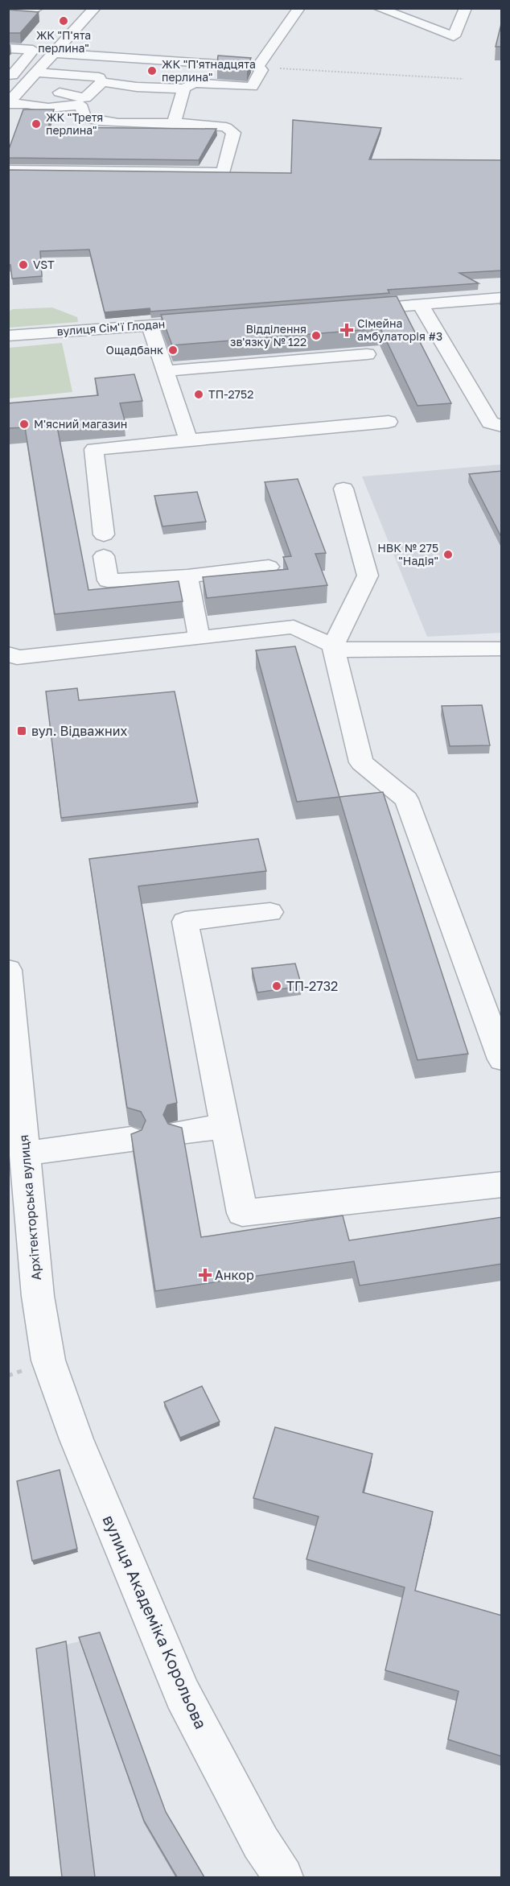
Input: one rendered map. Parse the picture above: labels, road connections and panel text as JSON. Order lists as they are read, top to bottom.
{
  "streets": {
    "street": ["вулиця Сім'ї Глодан", "Архітекторська вулиця", "вулиця Академіка Корольова"]
  },
  "crossings": [
    ["Архітекторська вулиця", "вулиця Академіка Корольова"]
  ],
  "places": {
    "other": [
      "ЖК \"П'ята перлина\"",
      "ЖК \"П'ятнадцята перлина\"",
      "ЖК \"Третя перлина\"",
      "VST",
      "Відділення зв'язку № 122",
      "Ощадбанк",
      "ТП-2752",
      "М'ясний магазин",
      "НВК № 275 \"Надія\"",
      "ТП-2732"
    ],
    "health": ["Сімейна амбулаторія #3", "Анкор"],
    "transit": ["вул. Відважних"]
  }
}
